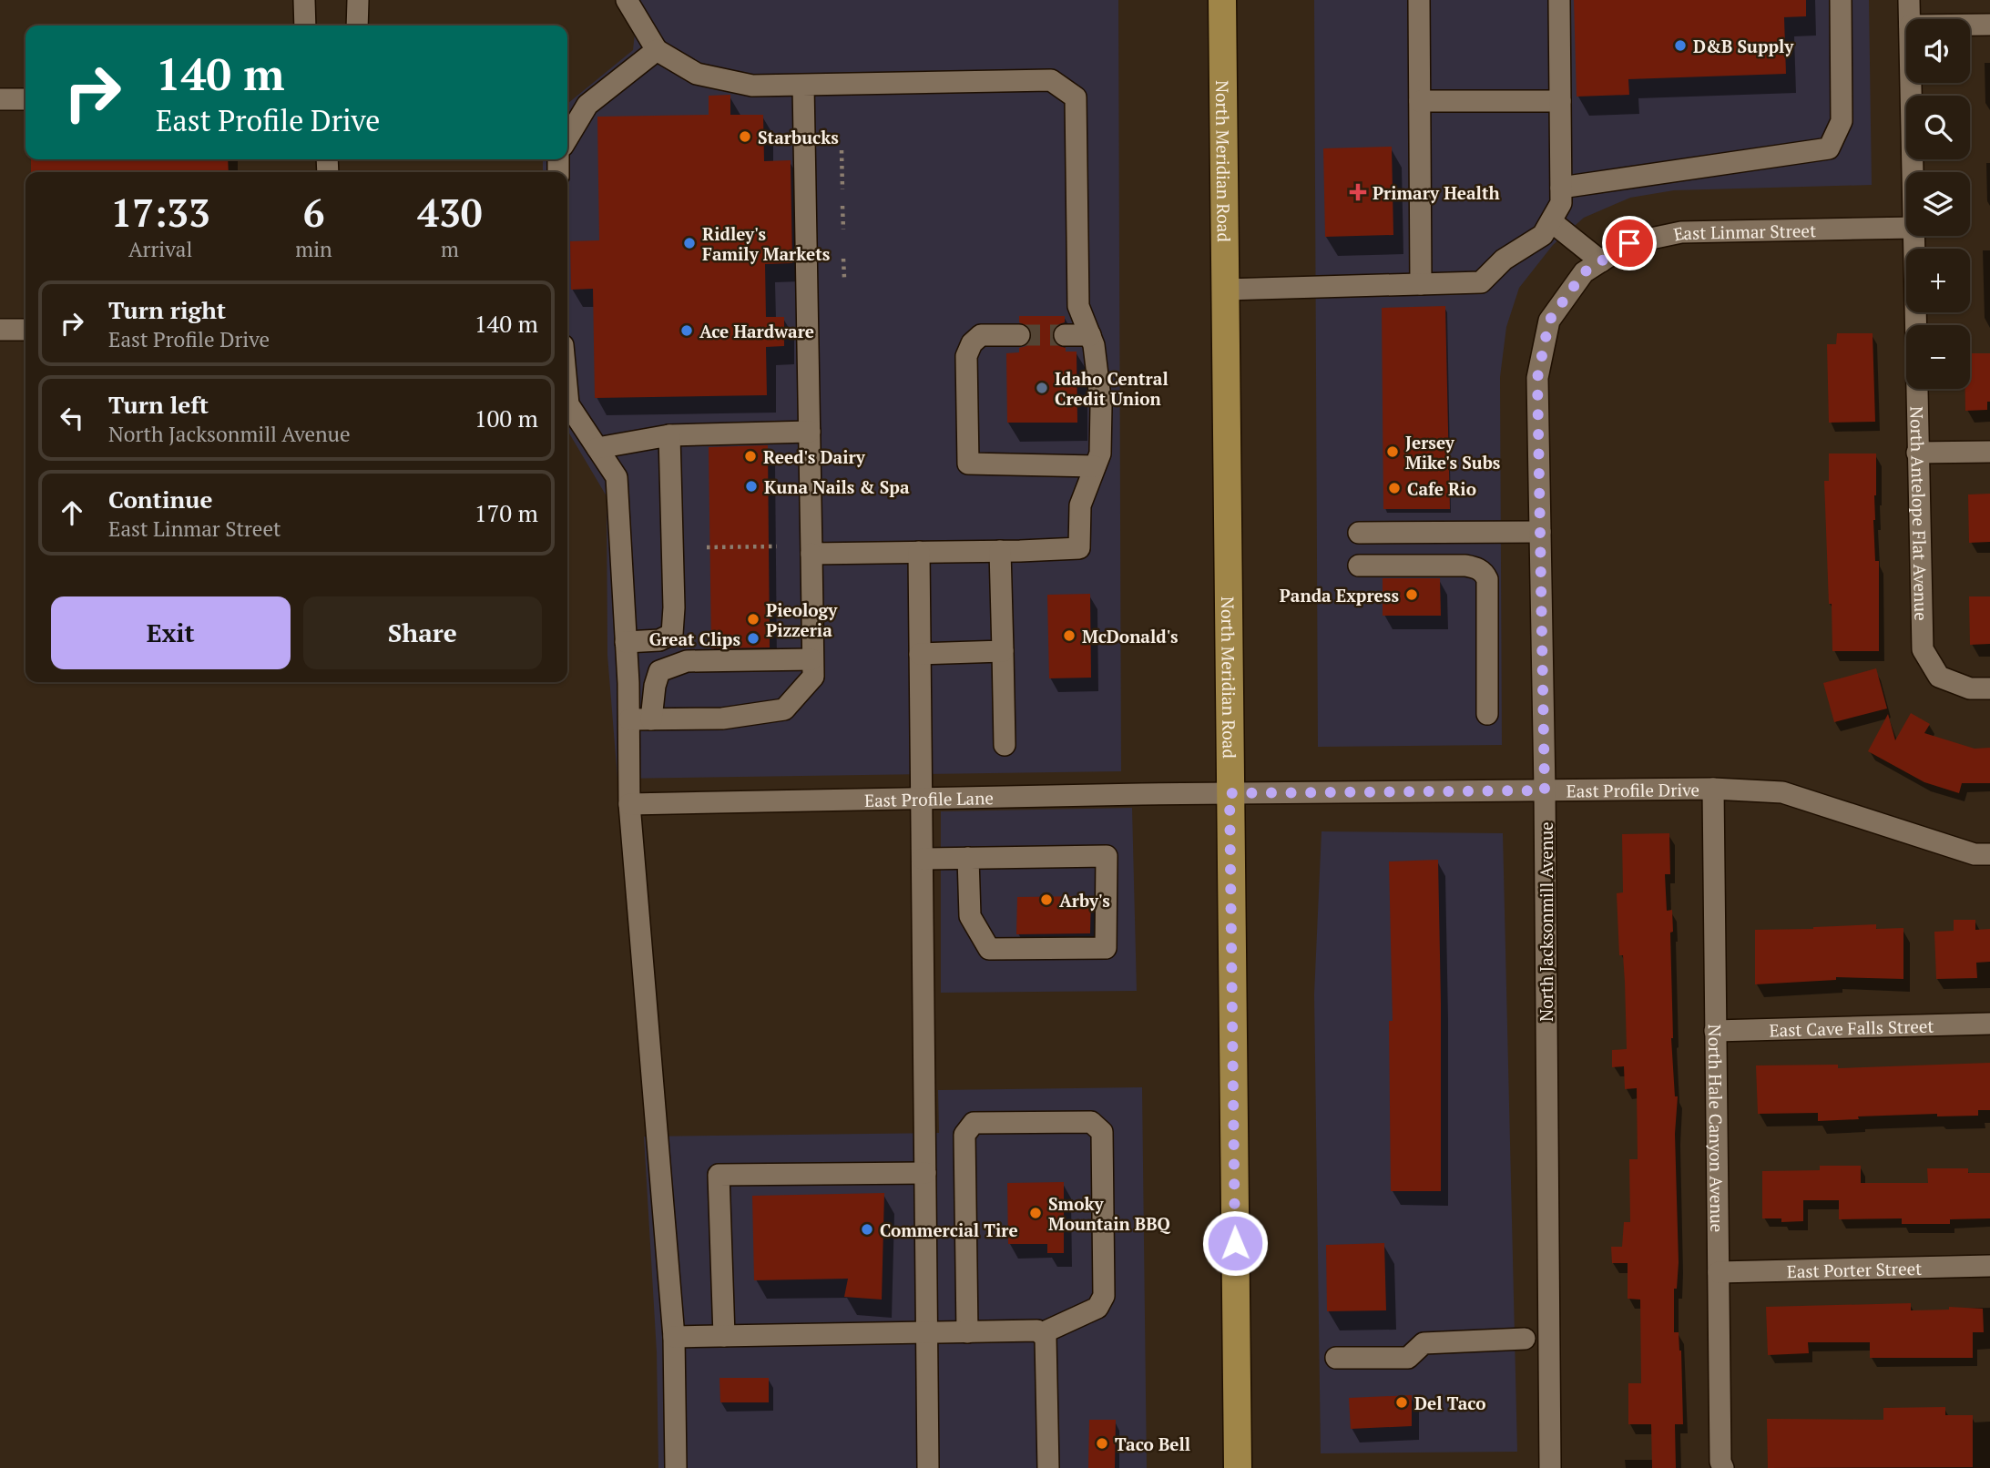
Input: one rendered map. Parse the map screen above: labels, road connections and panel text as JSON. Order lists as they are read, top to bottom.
{
  "streets": {
    "main road": ["North Meridian Road"],
    "street": [
      "East Linmar Street",
      "North Antelope Flat Avenue",
      "East Profile Drive",
      "East Profile Lane",
      "North Jacksonmill Avenue",
      "East Cave Falls Street",
      "North Hale Canyon Avenue",
      "East Porter Street"
    ]
  },
  "crossings": [
    ["North Meridian Road", "East Profile Drive"],
    ["North Meridian Road", "East Profile Lane"],
    ["East Linmar Street", "North Jacksonmill Avenue"],
    ["East Profile Drive", "East Profile Lane"],
    ["East Profile Drive", "North Jacksonmill Avenue"],
    ["East Profile Drive", "North Hale Canyon Avenue"],
    ["East Cave Falls Street", "North Hale Canyon Avenue"],
    ["North Hale Canyon Avenue", "East Porter Street"]
  ],
  "places": {
    "other": [
      "D&B Supply",
      "Starbucks",
      "Ridley's Family Markets",
      "Ace Hardware",
      "Idaho Central Credit Union",
      "Jersey Mike's Subs",
      "Reed's Dairy",
      "Kuna Nails & Spa",
      "Cafe Rio",
      "Panda Express",
      "Pieology Pizzeria",
      "McDonald's",
      "Great Clips",
      "Arby's",
      "Smoky Mountain BBQ",
      "Commercial Tire",
      "Del Taco",
      "Taco Bell"
    ],
    "health": ["Primary Health"]
  },
  "page": {
    "map_buttons": ["+", "−"],
    "turn": ["140 m", "East Profile Drive"],
    "eta": [
      "17:33",
      "Arrival",
      "6",
      "min",
      "430",
      "m"
    ],
    "list": [
      {
        "name": "Turn right",
        "note": "East Profile Drive",
        "value": "140 m"
      },
      {
        "name": "Turn left",
        "note": "North Jacksonmill Avenue",
        "value": "100 m"
      },
      {
        "name": "Continue",
        "note": "East Linmar Street",
        "value": "170 m"
      }
    ],
    "buttons": ["Exit", "Share"]
  }
}
